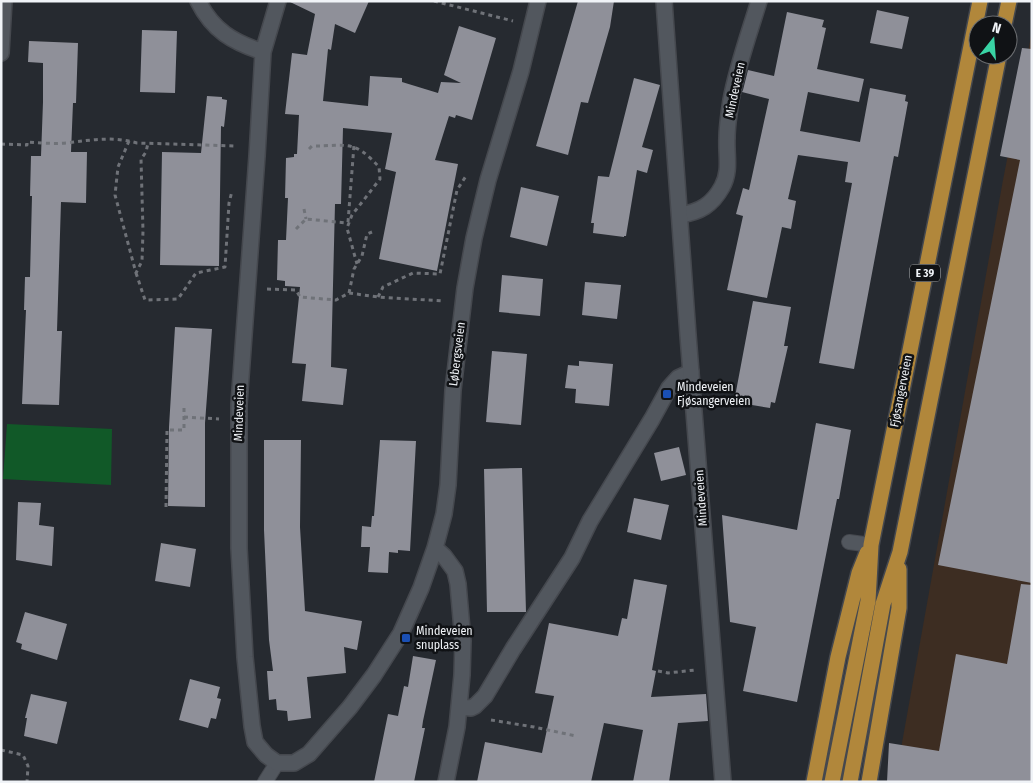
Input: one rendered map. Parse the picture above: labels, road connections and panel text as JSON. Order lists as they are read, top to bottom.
{
  "streets": {
    "highway": ["E 39", "Fjøsangerveien"],
    "street": ["Mindeveien", "Løbergsveien"]
  },
  "crossings": [
    ["E 39", "Fjøsangerveien"]
  ],
  "places": {
    "transit": ["Mindeveien Fjøsangerveien", "Mindeveien snuplass"]
  },
  "north": "top"
}
